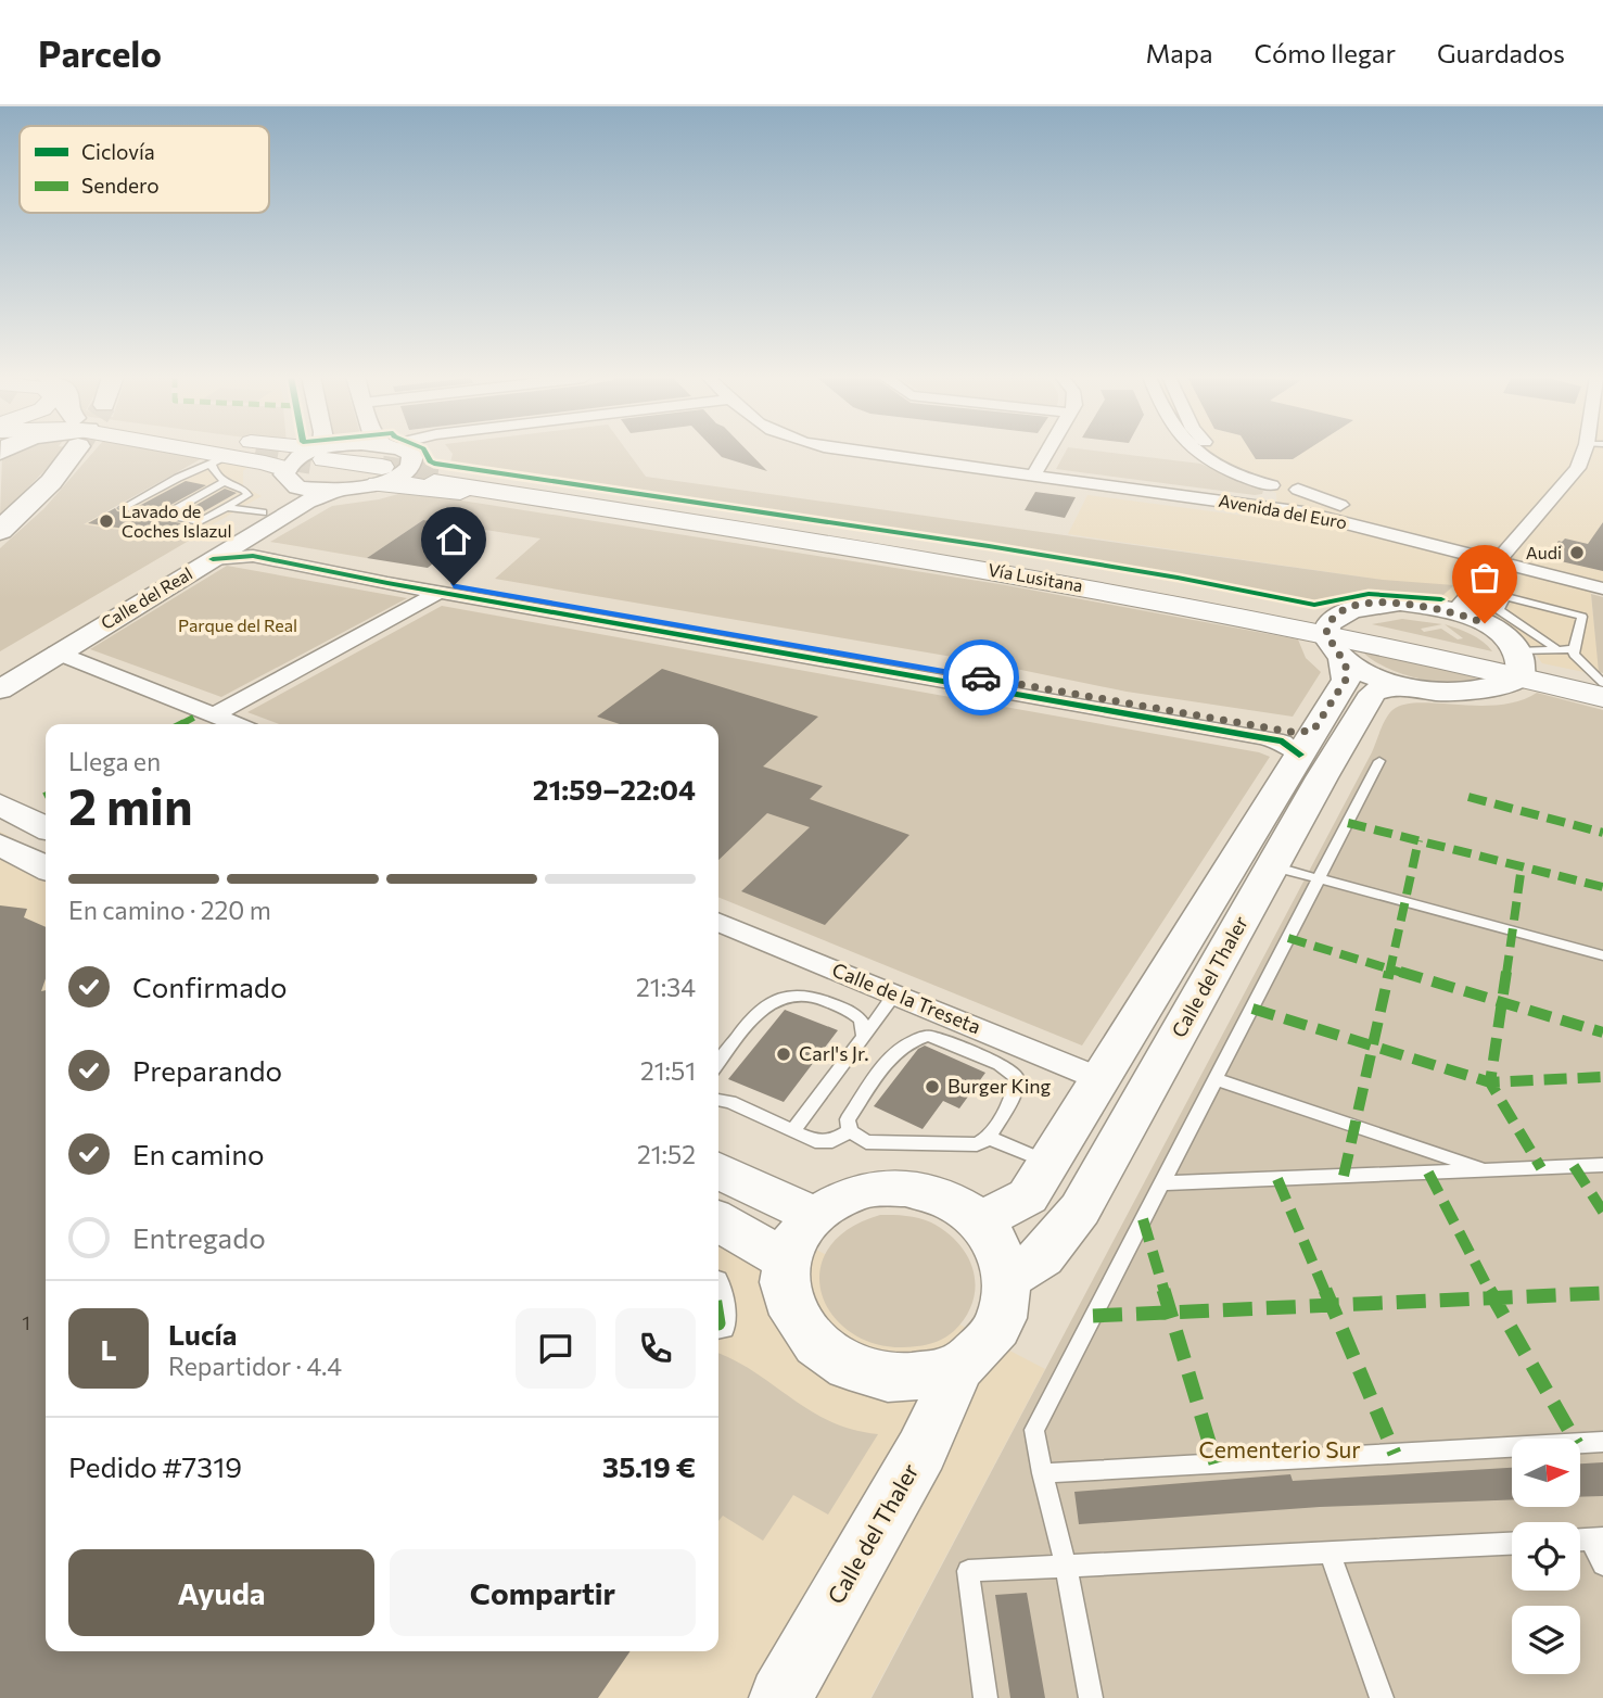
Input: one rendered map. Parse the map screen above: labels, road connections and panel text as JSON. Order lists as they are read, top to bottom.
{
  "streets": {
    "main road": ["Vía Lusitana"],
    "street": [
      "Avenida del Euro",
      "Calle del Real",
      "Calle del Thaler",
      "Calle de la Treseta"
    ]
  },
  "crossings": [
    ["Vía Lusitana", "Calle del Thaler"],
    ["Calle del Thaler", "Calle de la Treseta"]
  ],
  "parks": ["Parque del Real", "Cementerio Sur"],
  "places": [
    "Lavado de Coches Islazul",
    "Audi",
    "Carl's Jr.",
    "Burger King"
  ],
  "house_numbers": ["1"],
  "legend": ["Ciclovía", "Sendero"],
  "north": "right",
  "page": {
    "header": "Parcelo",
    "nav": ["Mapa", "Cómo llegar", "Guardados"],
    "heading": ["2 min", "Llega en", "21:59–22:04"],
    "panel": [
      "Lucía",
      "Repartidor · 4.4",
      "Pedido #7319",
      "35.19 €"
    ],
    "bar": "En camino · 220 m",
    "list": [
      ["Confirmado", "21:34"],
      ["Preparando", "21:51"],
      ["En camino", "21:52"],
      "Entregado"
    ],
    "round": "L",
    "buttons": ["Ayuda", "Compartir"]
  }
}
